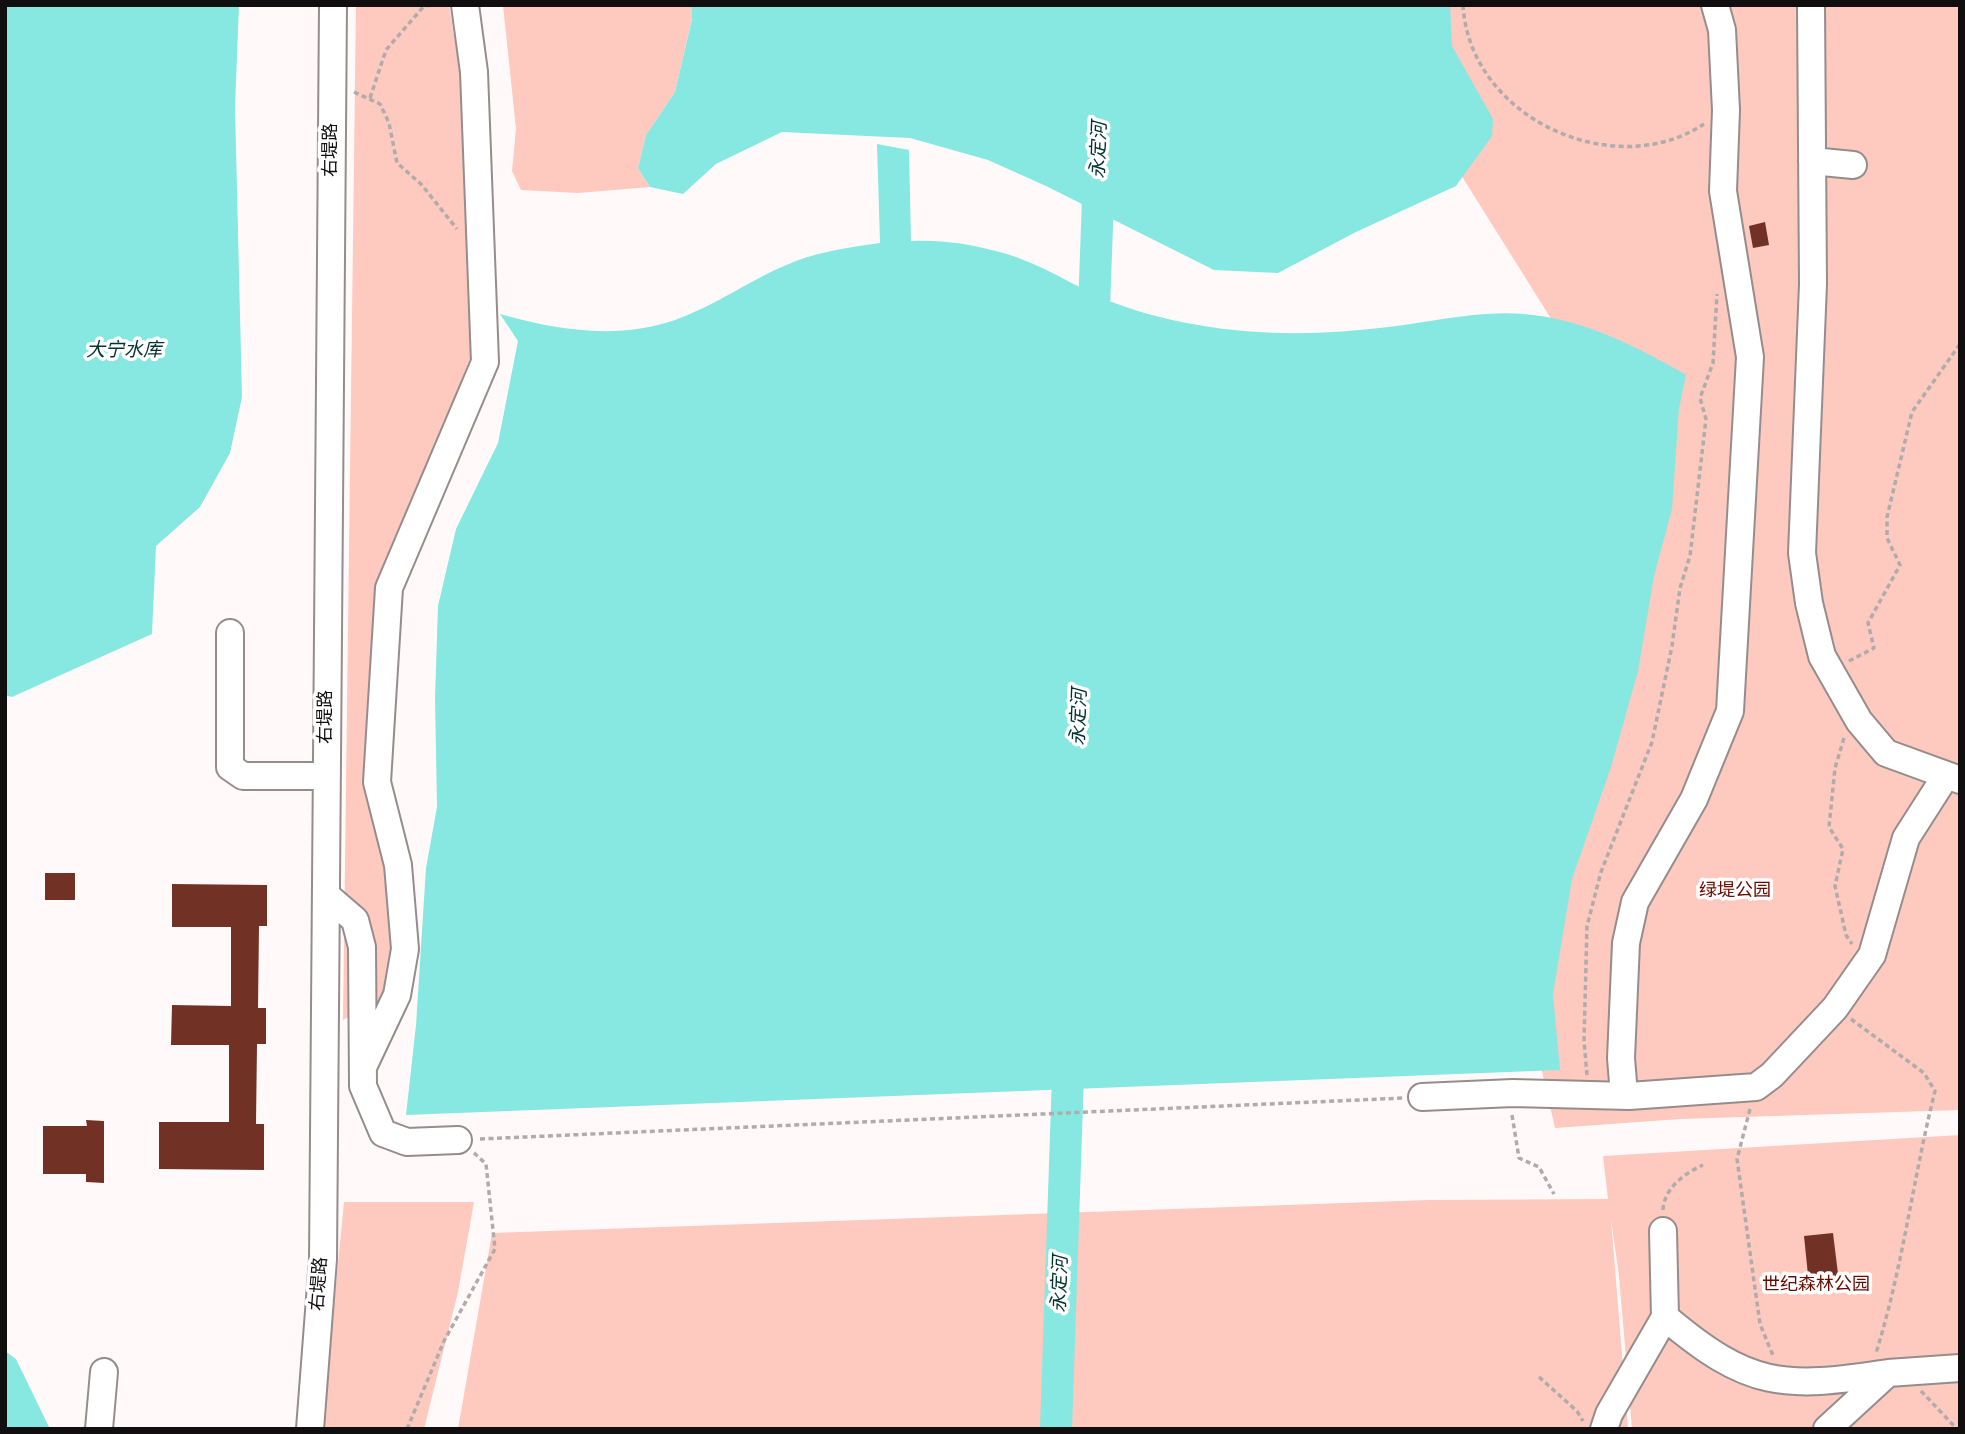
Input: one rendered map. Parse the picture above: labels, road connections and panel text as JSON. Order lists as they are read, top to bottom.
{
  "streets": {
    "street": ["右堤路"]
  },
  "water": ["永定河", "大宁水库"],
  "parks": ["绿堤公园", "世纪森林公园"]
}
